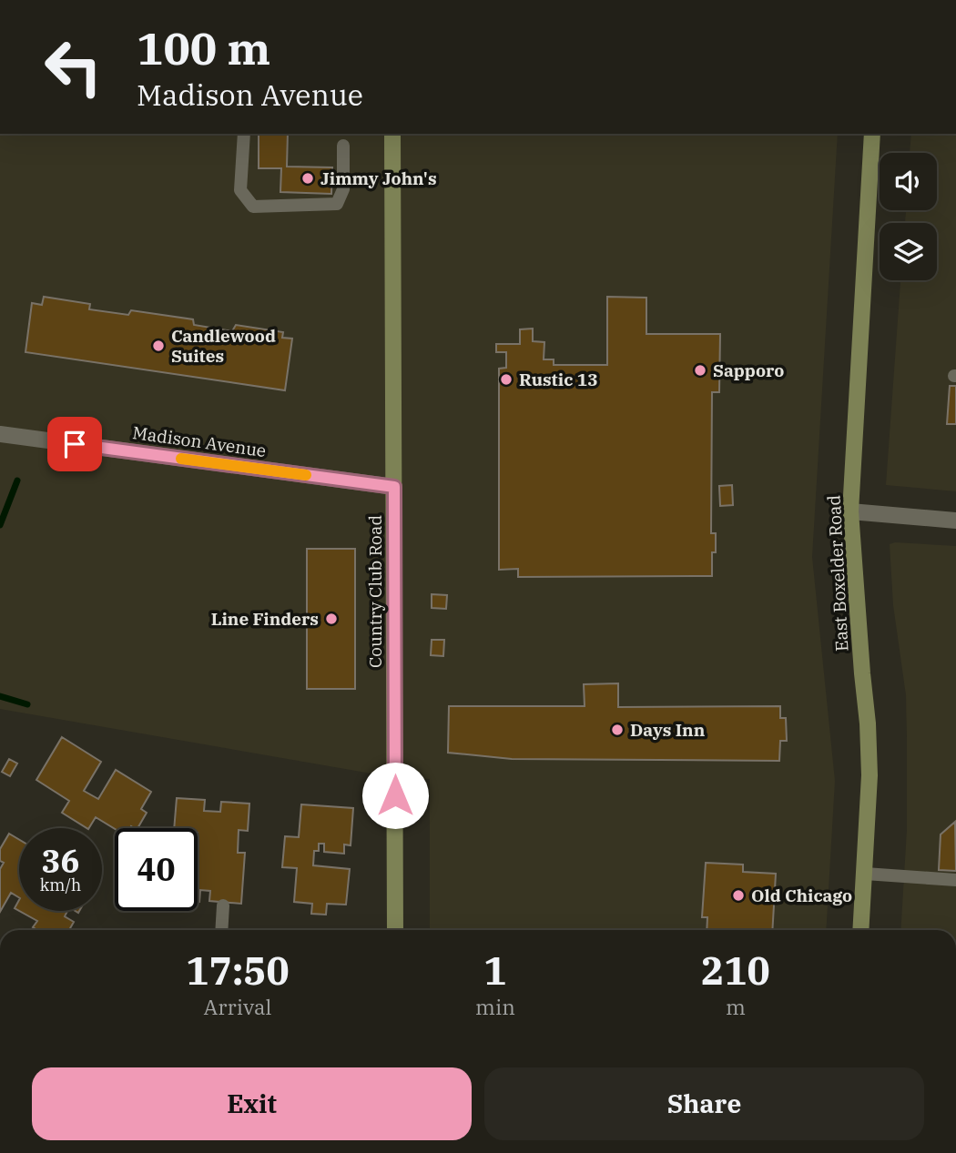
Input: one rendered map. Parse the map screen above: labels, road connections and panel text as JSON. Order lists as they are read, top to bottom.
{
  "streets": {
    "main road": ["East Boxelder Road", "Country Club Road"],
    "street": ["Madison Avenue"]
  },
  "crossings": [
    ["Madison Avenue", "Country Club Road"]
  ],
  "places": [
    "Jimmy John's",
    "Candlewood Suites",
    "Sapporo",
    "Rustic 13",
    "Line Finders",
    "Days Inn",
    "Old Chicago"
  ],
  "page": {
    "turn": ["100 m", "Madison Avenue"],
    "speed": "36 km/h",
    "limit": "40",
    "eta": [
      "17:50",
      "Arrival",
      "1",
      "min",
      "210",
      "m"
    ],
    "buttons": ["Exit", "Share"]
  }
}
